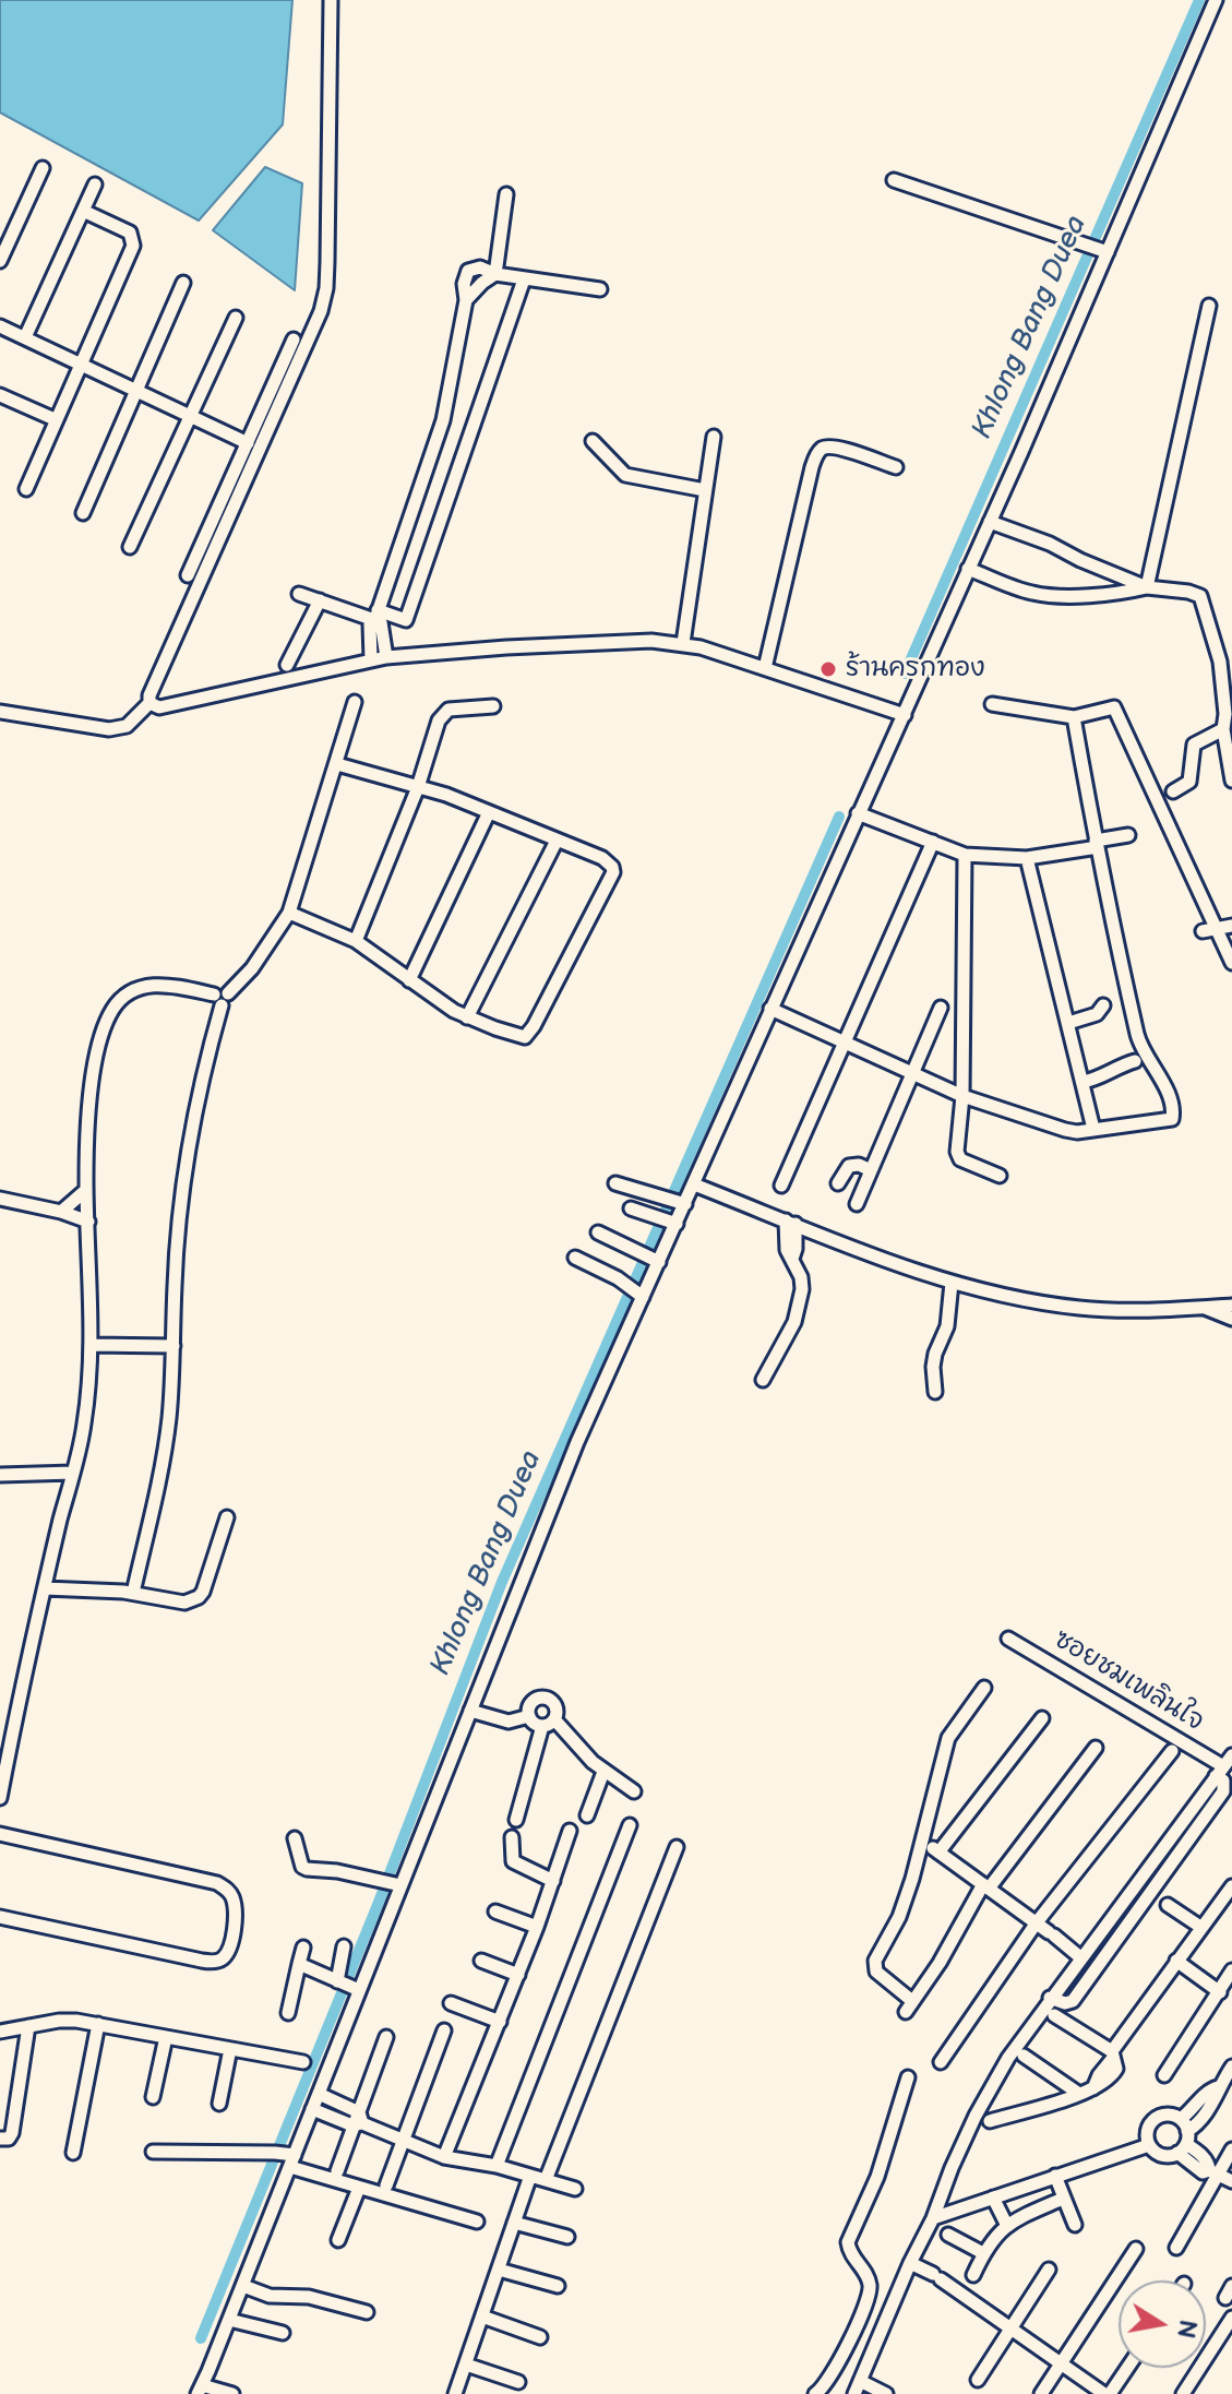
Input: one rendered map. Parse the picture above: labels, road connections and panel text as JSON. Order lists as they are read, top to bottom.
{
  "streets": {
    "street": ["ซอยชมเพลินใจ"]
  },
  "water": ["Khlong Bang Duea"],
  "places": ["ร้านครกทอง"],
  "north": "right"
}
